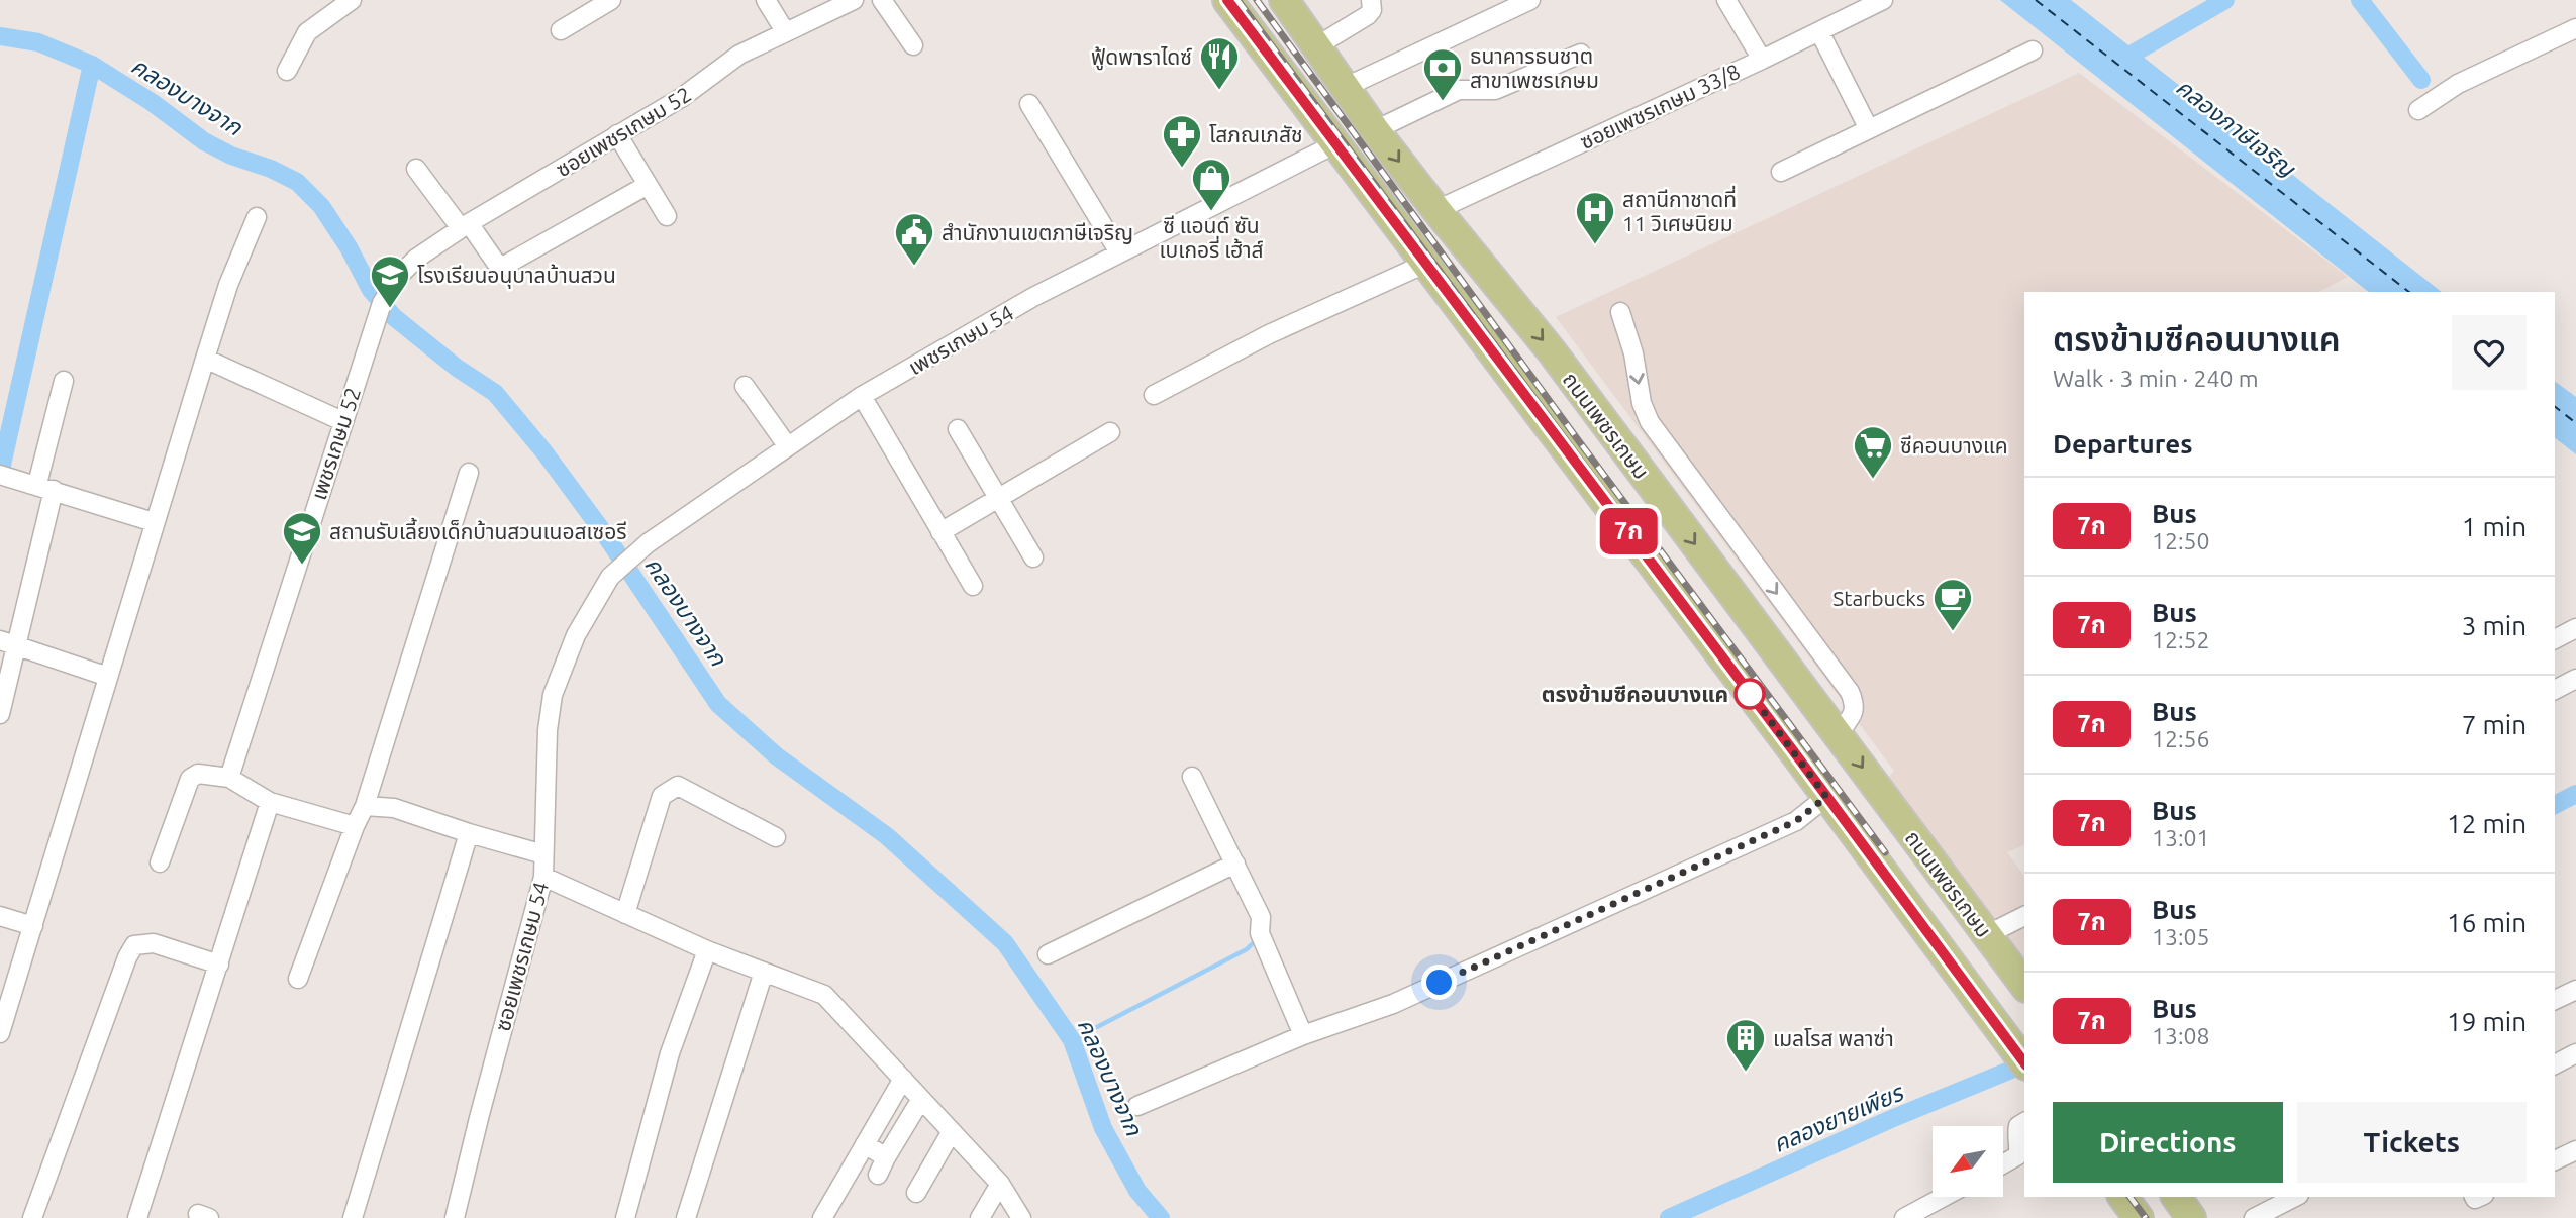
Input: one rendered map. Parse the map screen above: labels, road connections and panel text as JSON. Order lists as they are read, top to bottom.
{
  "streets": {
    "main road": ["ถนนเพชรเกษม"],
    "street": [
      "ซอยเพชรเกษม 33/8",
      "ซอยเพชรเกษม 52",
      "เพชรเกษม 54",
      "เพชรเกษม 52",
      "ซอยเพชรเกษม 54"
    ]
  },
  "crossings": [
    ["ซอยเพชรเกษม 33/8", "ถนนเพชรเกษม"],
    ["ซอยเพชรเกษม 52", "เพชรเกษม 52"],
    ["เพชรเกษม 54", "ซอยเพชรเกษม 54"]
  ],
  "water": ["คลองบางจาก", "คลองภาษีเจริญ", "คลองยายเพียร"],
  "places": {
    "restaurant": ["ฟู้ดพาราไดซ์"],
    "bank": ["ธนาคารธนชาต สาขาเพชรเกษม"],
    "pharmacy": ["โสภณเภสัช"],
    "shop": ["ซี แอนด์ ซัน เบเกอรี่ เฮ้าส์"],
    "hospital": ["สถานีกาชาดที่ 11 วิเศษนิยม"],
    "public building": ["สำนักงานเขตภาษีเจริญ"],
    "school or university": ["โรงเรียนอนุบาลบ้านสวน", "สถานรับเลี้ยงเด็กบ้านสวนเนอสเซอรี"],
    "supermarket": ["ซีคอนบางแค"],
    "cafe": ["Starbucks"],
    "other": ["ตรงข้ามซีคอนบางแค"],
    "building": ["เมลโรส พลาซ่า"]
  },
  "lines": ["bus line 7ก"],
  "north": "bottom left",
  "page": {
    "on_map": "7ก",
    "heading": [
      ["ตรงข้ามซีคอนบางแค", "Walk · 3 min · 240 m"],
      "Departures"
    ],
    "list": [
      {
        "mark": "7ก",
        "name": "Bus",
        "note": "12:50",
        "value": "1 min"
      },
      {
        "mark": "7ก",
        "name": "Bus",
        "note": "12:52",
        "value": "3 min"
      },
      {
        "mark": "7ก",
        "name": "Bus",
        "note": "12:56",
        "value": "7 min"
      },
      {
        "mark": "7ก",
        "name": "Bus",
        "note": "13:01",
        "value": "12 min"
      },
      {
        "mark": "7ก",
        "name": "Bus",
        "note": "13:05",
        "value": "16 min"
      },
      {
        "mark": "7ก",
        "name": "Bus",
        "note": "13:08",
        "value": "19 min"
      }
    ],
    "buttons": ["Directions", "Tickets"]
  }
}
